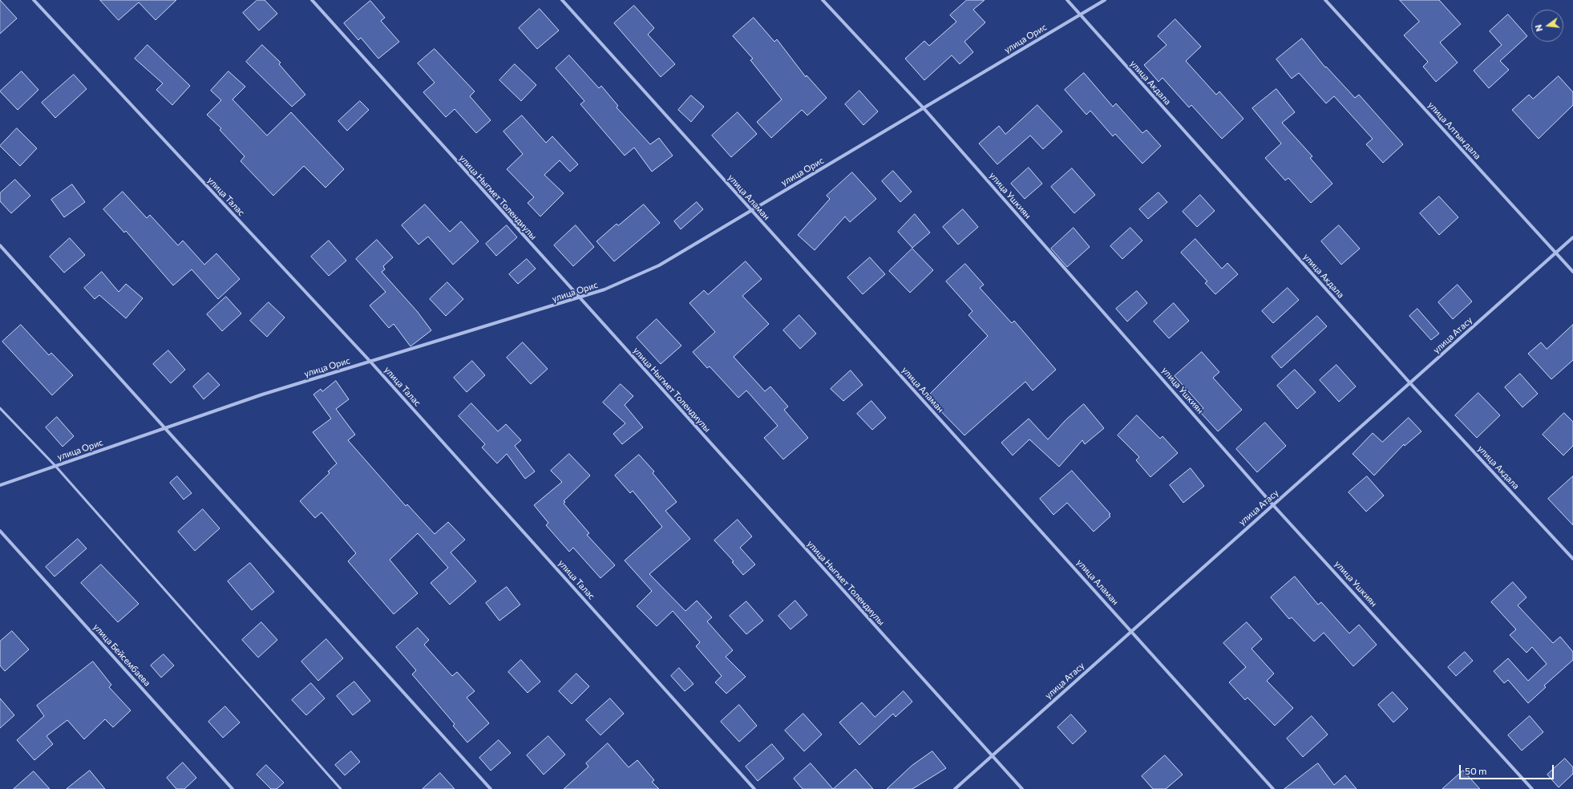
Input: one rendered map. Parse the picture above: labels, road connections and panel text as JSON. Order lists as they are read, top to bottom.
{
  "streets": {
    "street": [
      "улица Орис",
      "улица Акдала",
      "улица Алтын дала",
      "улица Ушкиян",
      "улица Талас",
      "улица Ныгмет Толендиулы",
      "улица Аламан",
      "улица Атасу",
      "улица Бейсембаева"
    ]
  },
  "crossings": [
    ["улица Орис", "улица Акдала"],
    ["улица Орис", "улица Ушкиян"],
    ["улица Орис", "улица Талас"],
    ["улица Орис", "улица Ныгмет Толендиулы"],
    ["улица Орис", "улица Аламан"],
    ["улица Акдала", "улица Атасу"],
    ["улица Алтын дала", "улица Атасу"],
    ["улица Ушкиян", "улица Атасу"],
    ["улица Ныгмет Толендиулы", "улица Атасу"],
    ["улица Аламан", "улица Атасу"]
  ],
  "scale_bar": "50 m",
  "north": "left"
}
